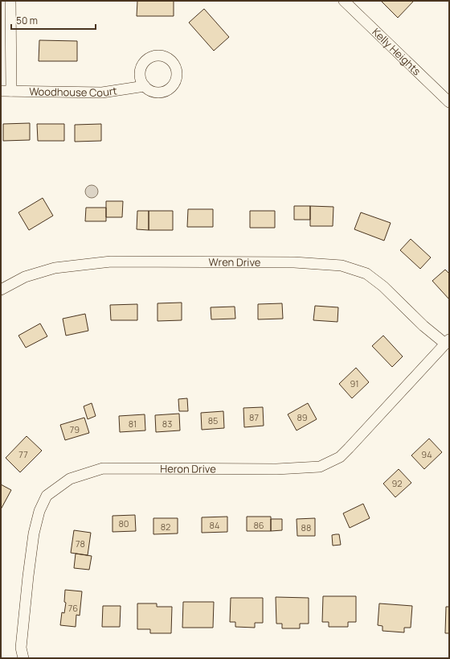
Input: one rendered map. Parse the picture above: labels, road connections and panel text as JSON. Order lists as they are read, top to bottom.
{
  "streets": {
    "street": [
      "Kelly Heights",
      "Woodhouse Court",
      "Wren Drive",
      "Heron Drive"
    ]
  },
  "crossings": [
    ["Wren Drive", "Heron Drive"]
  ],
  "house_numbers": [
    "91",
    "87",
    "89",
    "85",
    "81",
    "83",
    "79",
    "77",
    "94",
    "92",
    "80",
    "84",
    "86",
    "82",
    "88",
    "78",
    "76"
  ],
  "scale_bar": "50 m"
}
